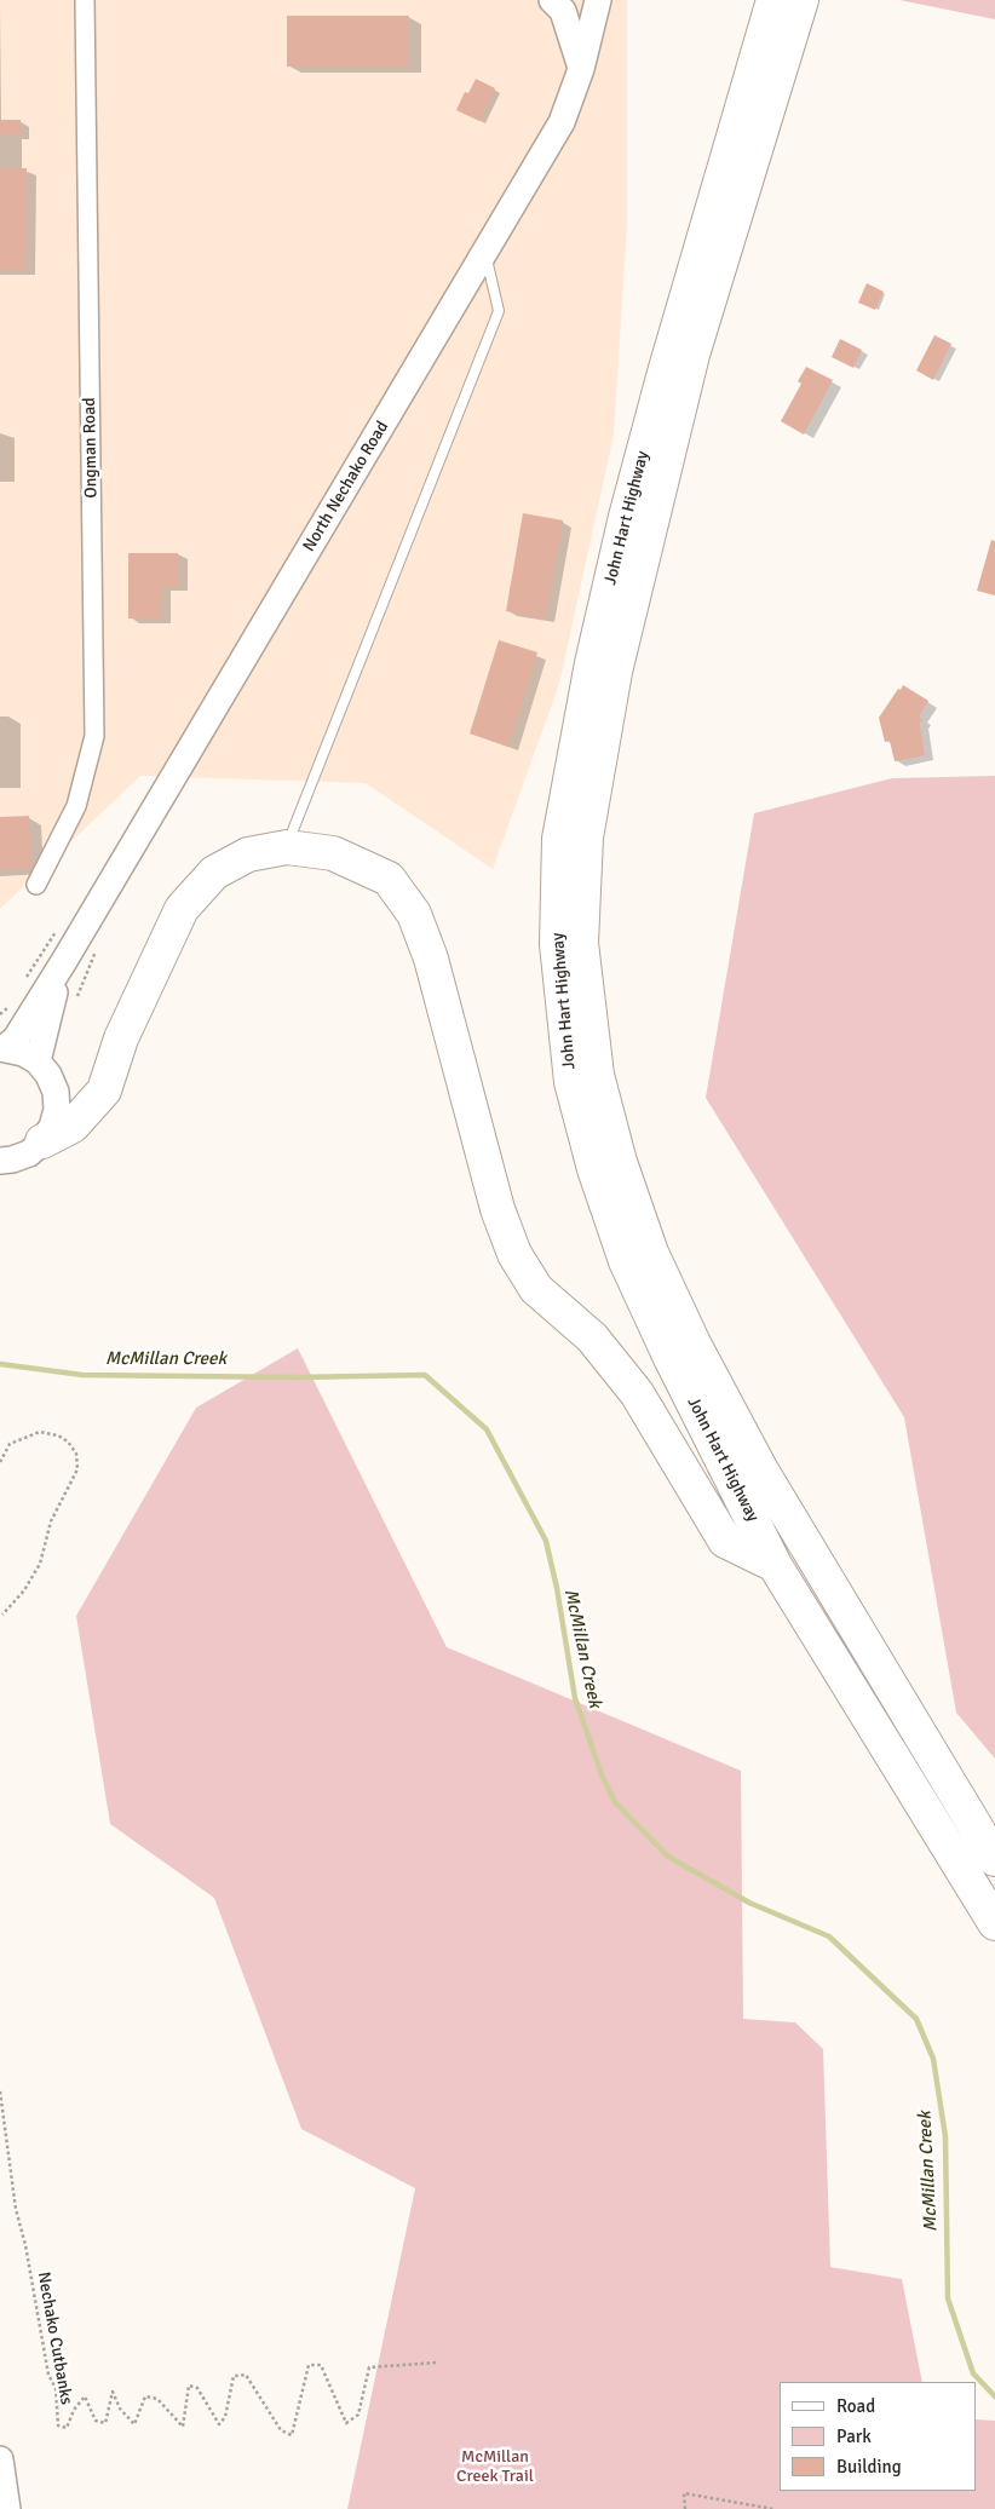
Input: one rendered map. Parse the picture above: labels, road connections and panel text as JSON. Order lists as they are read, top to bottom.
{
  "streets": {
    "highway": ["John Hart Highway"],
    "main road": ["North Nechako Road"],
    "street": ["Ongman Road"],
    "path": ["Nechako Cutbanks"]
  },
  "water": ["McMillan Creek"],
  "parks": ["McMillan Creek Trail"],
  "legend": ["Road", "Park", "Building"]
}
